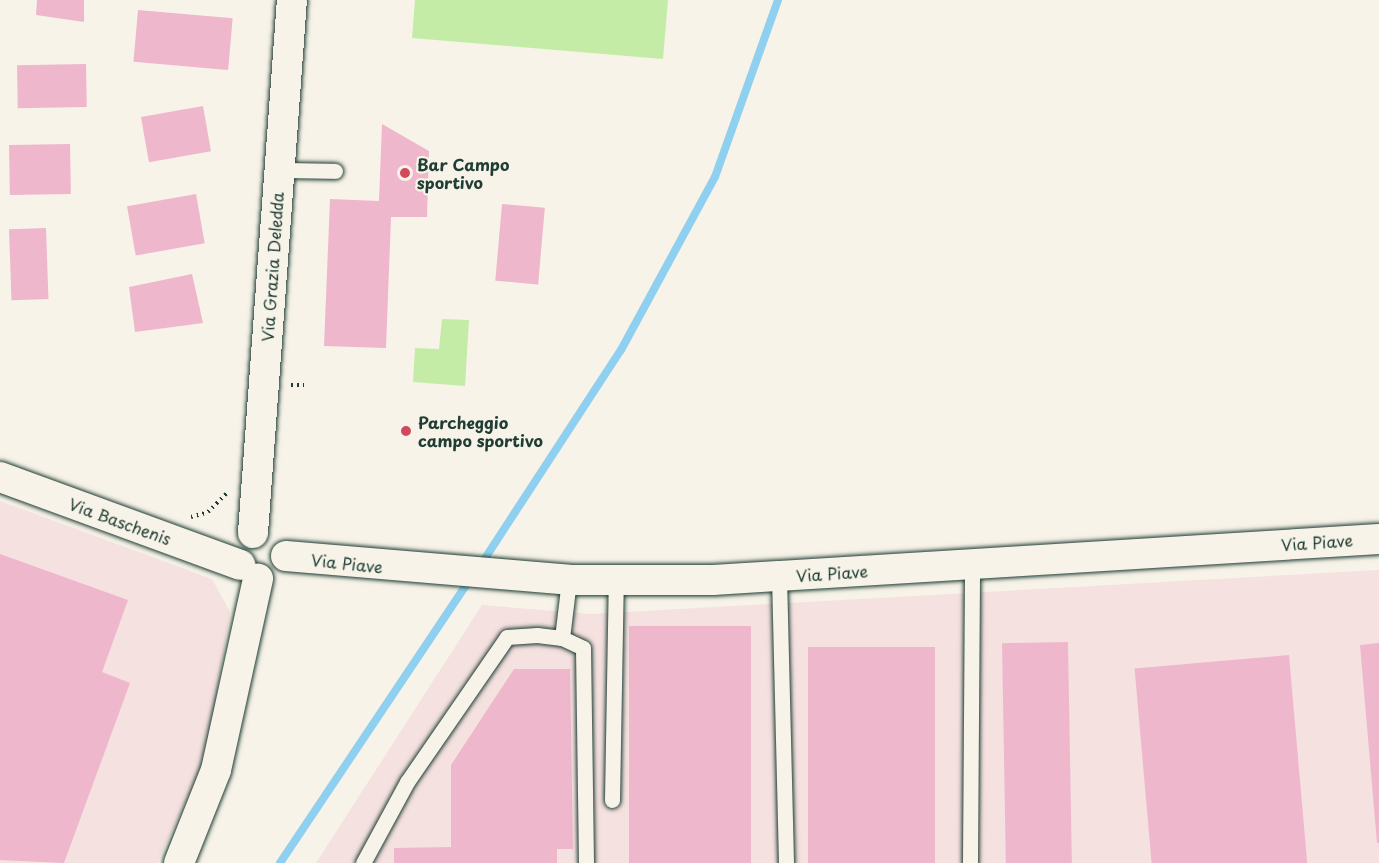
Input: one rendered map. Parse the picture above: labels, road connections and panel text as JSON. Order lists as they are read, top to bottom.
{
  "streets": {
    "street": ["Via Grazia Deledda", "Via Baschenis", "Via Piave"]
  },
  "crossings": [
    ["Via Grazia Deledda", "Via Baschenis"],
    ["Via Grazia Deledda", "Via Piave"],
    ["Via Baschenis", "Via Piave"]
  ],
  "places": ["Bar Campo sportivo", "Parcheggio campo sportivo"]
}
